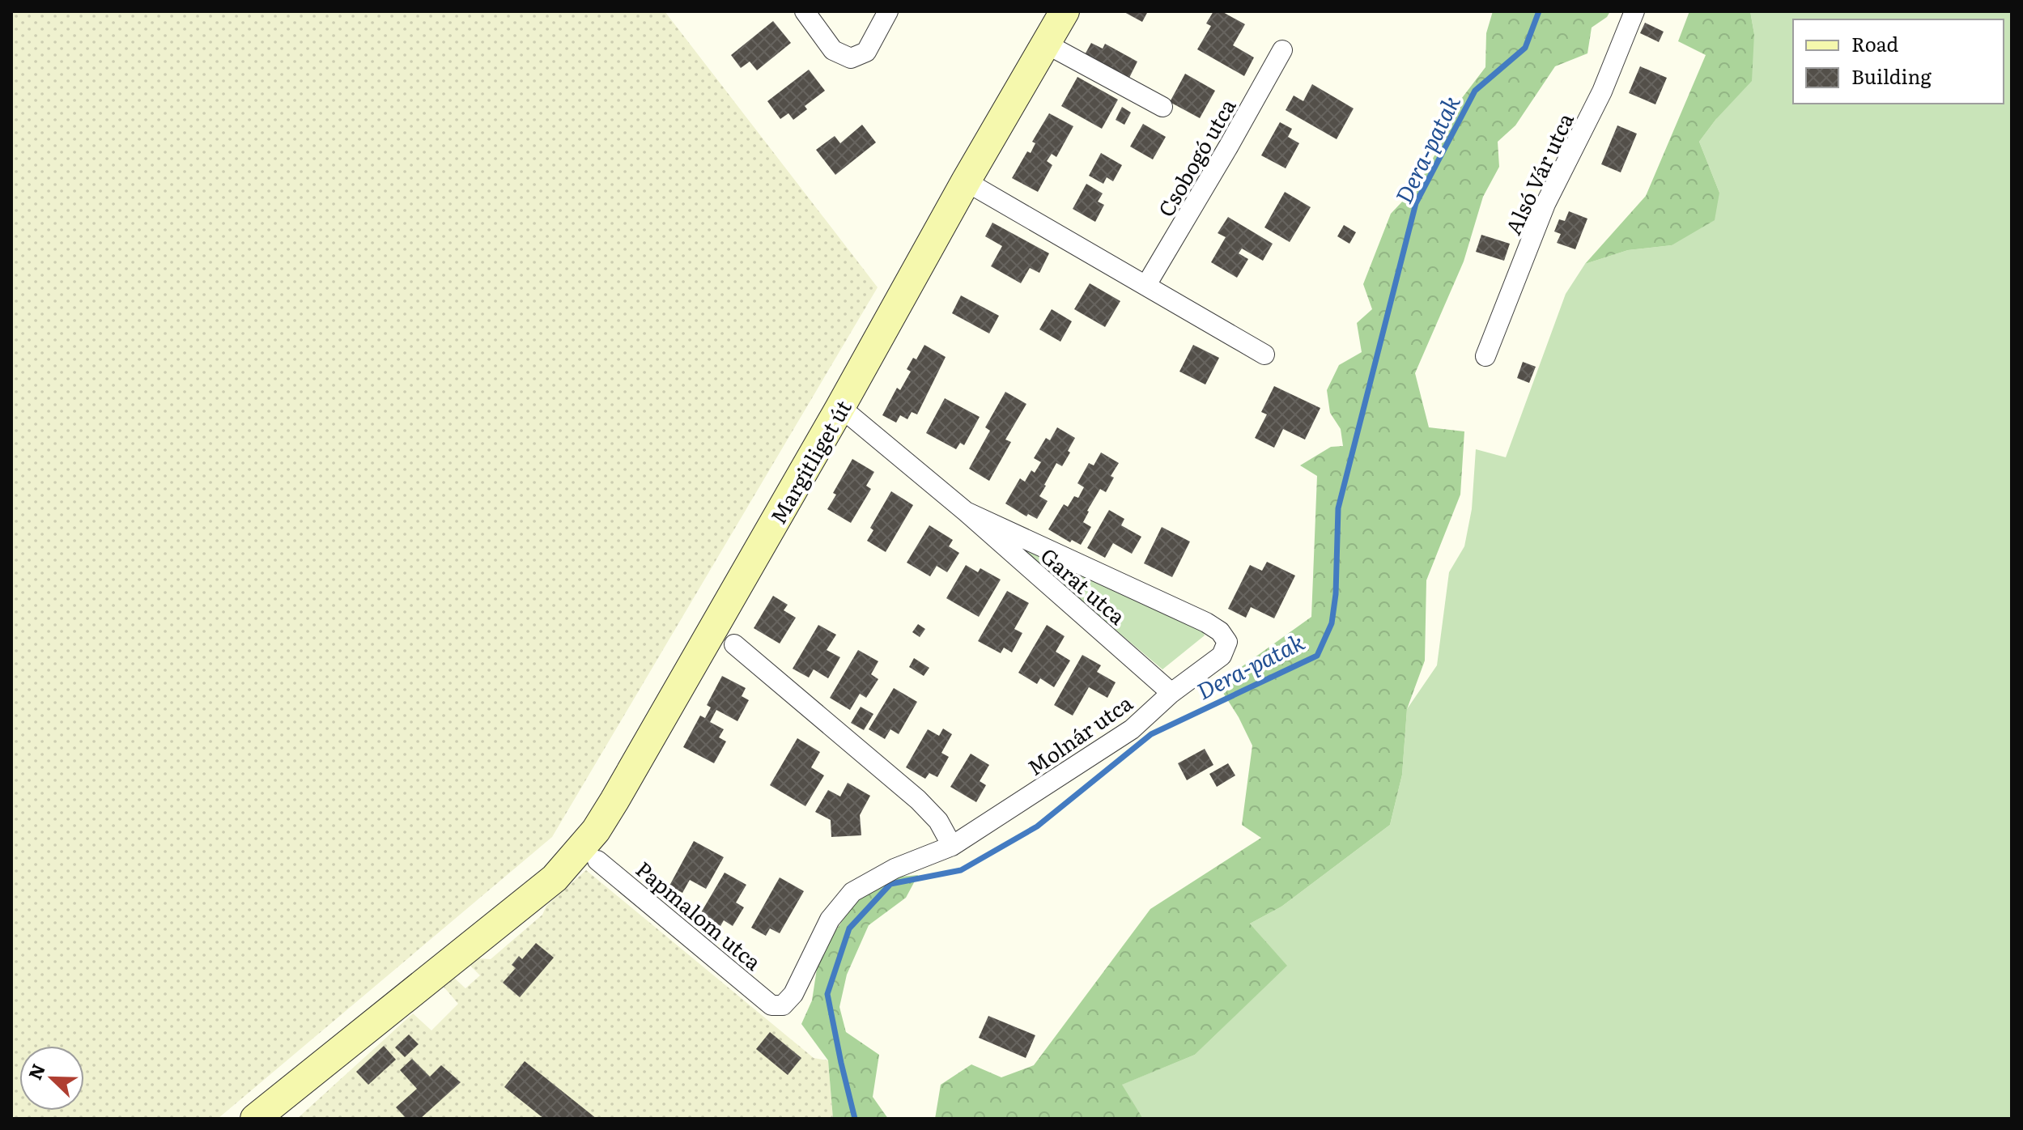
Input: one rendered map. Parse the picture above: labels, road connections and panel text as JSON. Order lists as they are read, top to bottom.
{
  "streets": {
    "main road": ["Margitliget út"],
    "street": [
      "Csobogó utca",
      "Alsó Vár utca",
      "Garat utca",
      "Molnár utca",
      "Papmalom utca"
    ]
  },
  "crossings": [
    ["Margitliget út", "Garat utca"],
    ["Garat utca", "Molnár utca"],
    ["Molnár utca", "Papmalom utca"]
  ],
  "water": ["Dera-patak"],
  "legend": ["Road", "Building"],
  "north": "top left"
}
